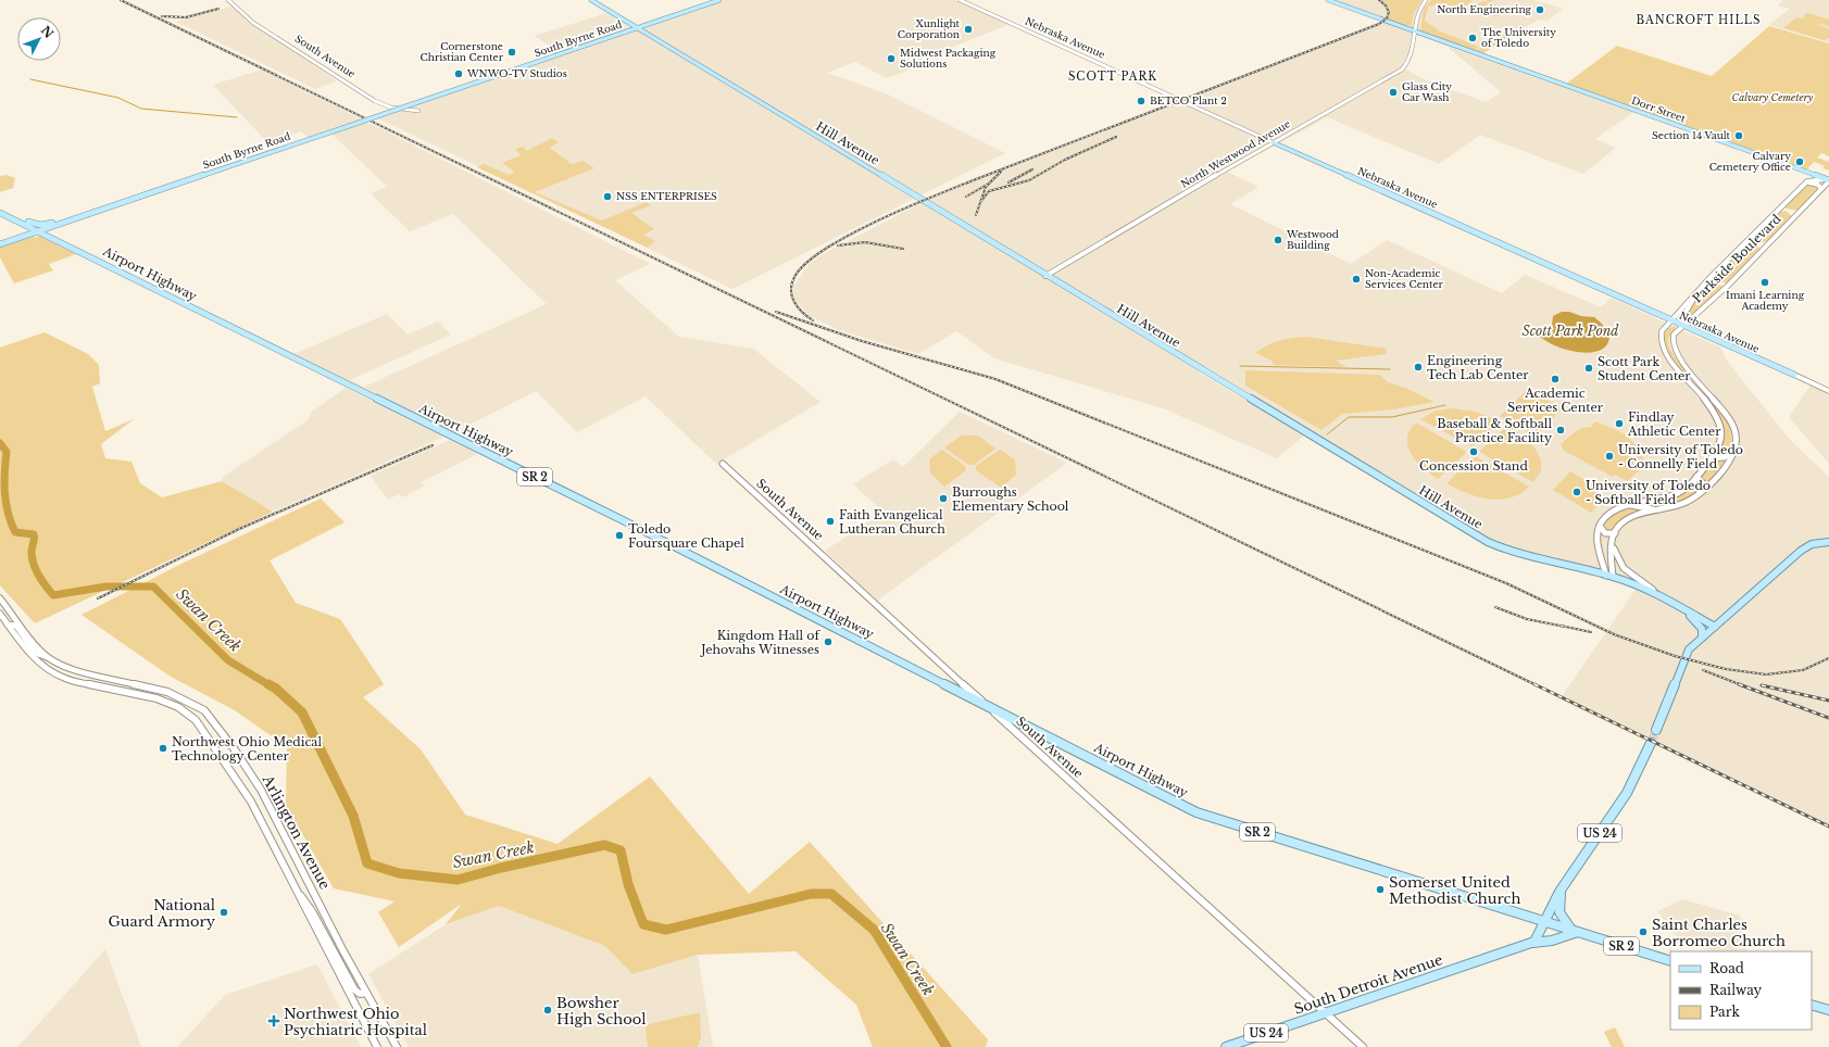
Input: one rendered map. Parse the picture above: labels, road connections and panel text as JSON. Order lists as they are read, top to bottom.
{
  "streets": {
    "main road": [
      "Nebraska Avenue",
      "South Byrne Road",
      "Dorr Street",
      "Hill Avenue",
      "Airport Highway",
      "SR 2",
      "US 24",
      "South Detroit Avenue"
    ],
    "street": [
      "South Avenue",
      "North Westwood Avenue",
      "Parkside Boulevard",
      "Arlington Avenue"
    ]
  },
  "crossings": [
    ["Nebraska Avenue", "North Westwood Avenue"],
    ["Nebraska Avenue", "Parkside Boulevard"],
    ["South Byrne Road", "Hill Avenue"],
    ["South Byrne Road", "Airport Highway"],
    ["South Avenue", "Airport Highway"],
    ["South Avenue", "South Detroit Avenue"],
    ["Dorr Street", "North Westwood Avenue"],
    ["Dorr Street", "Parkside Boulevard"],
    ["Hill Avenue", "North Westwood Avenue"],
    ["Airport Highway", "US 24"],
    ["US 24", "South Detroit Avenue"]
  ],
  "districts": ["BANCROFT HILLS", "SCOTT PARK"],
  "water": ["Scott Park Pond", "Swan Creek"],
  "parks": ["Calvary Cemetery"],
  "places": {
    "other": [
      "North Engineering",
      "Xunlight Corporation",
      "The University of Toledo",
      "Cornerstone Christian Center",
      "Midwest Packaging Solutions",
      "WNWO-TV Studios",
      "Glass City Car Wash",
      "BETCO Plant 2",
      "Section 14 Vault",
      "Calvary Cemetery Office",
      "NSS ENTERPRISES",
      "Westwood Building",
      "Non-Academic Services Center",
      "Imani Learning Academy",
      "Engineering Tech Lab Center",
      "Scott Park Student Center",
      "Academic Services Center",
      "Findlay Athletic Center",
      "Baseball & Softball Practice Facility",
      "Concession Stand",
      "University of Toledo - Connelly Field",
      "University of Toledo - Softball Field",
      "Burroughs Elementary School",
      "Faith Evangelical Lutheran Church",
      "Toledo Foursquare Chapel",
      "Kingdom Hall of Jehovahs Witnesses",
      "Northwest Ohio Medical Technology Center",
      "Somerset United Methodist Church",
      "National Guard Armory",
      "Saint Charles Borromeo Church",
      "Bowsher High School"
    ],
    "health": ["Northwest Ohio Psychiatric Hospital"]
  },
  "legend": ["Road", "Railway", "Park"],
  "north": "top right"
}
